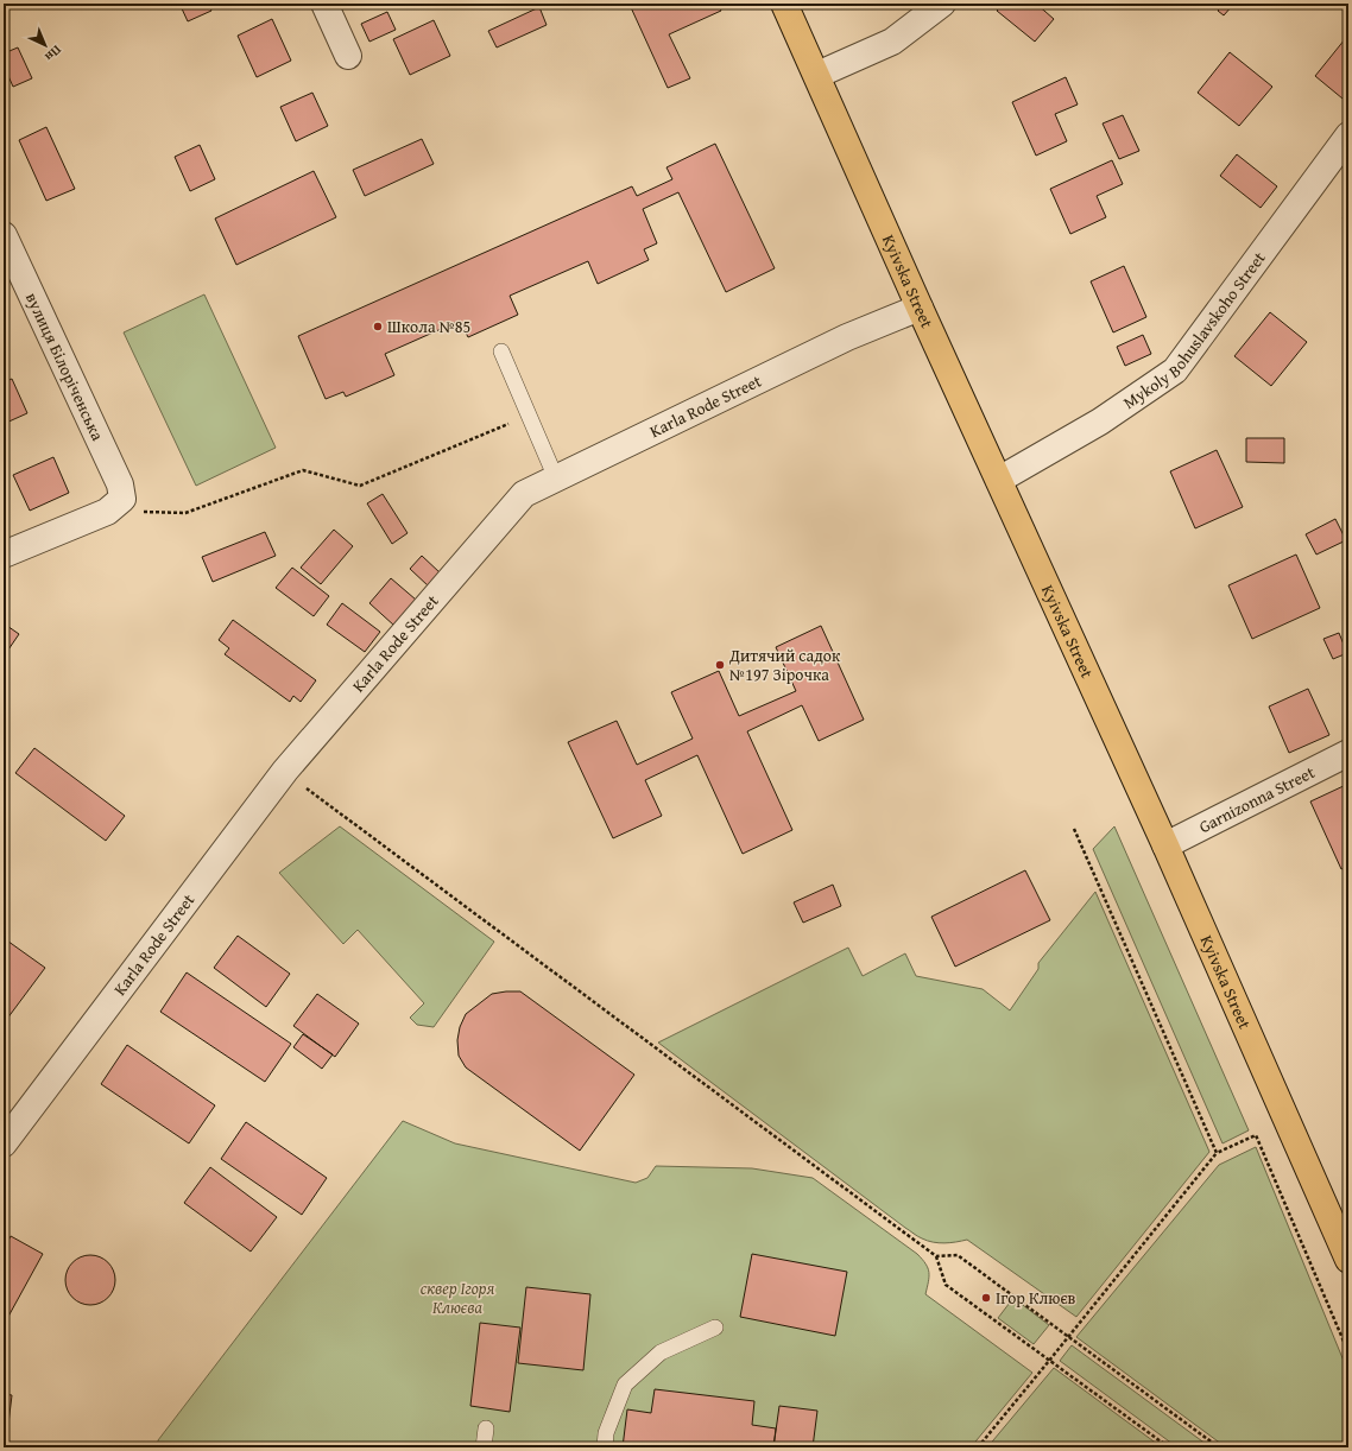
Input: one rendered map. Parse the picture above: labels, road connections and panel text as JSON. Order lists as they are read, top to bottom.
{
  "streets": {
    "highway": ["Kyivska Street"],
    "street": [
      "Mykoly Bohuslavskoho Street",
      "вулиця Білоріченська",
      "Karla Rode Street",
      "Garnizonna Street"
    ]
  },
  "crossings": [
    ["Kyivska Street", "Mykoly Bohuslavskoho Street"],
    ["Kyivska Street", "Karla Rode Street"],
    ["Kyivska Street", "Garnizonna Street"]
  ],
  "parks": ["сквер Ігоря Клюєва"],
  "places": ["Школа №85", "Дитячий садок №197 Зірочка", "Ігор Клюєв"],
  "north": "bottom right"
}
